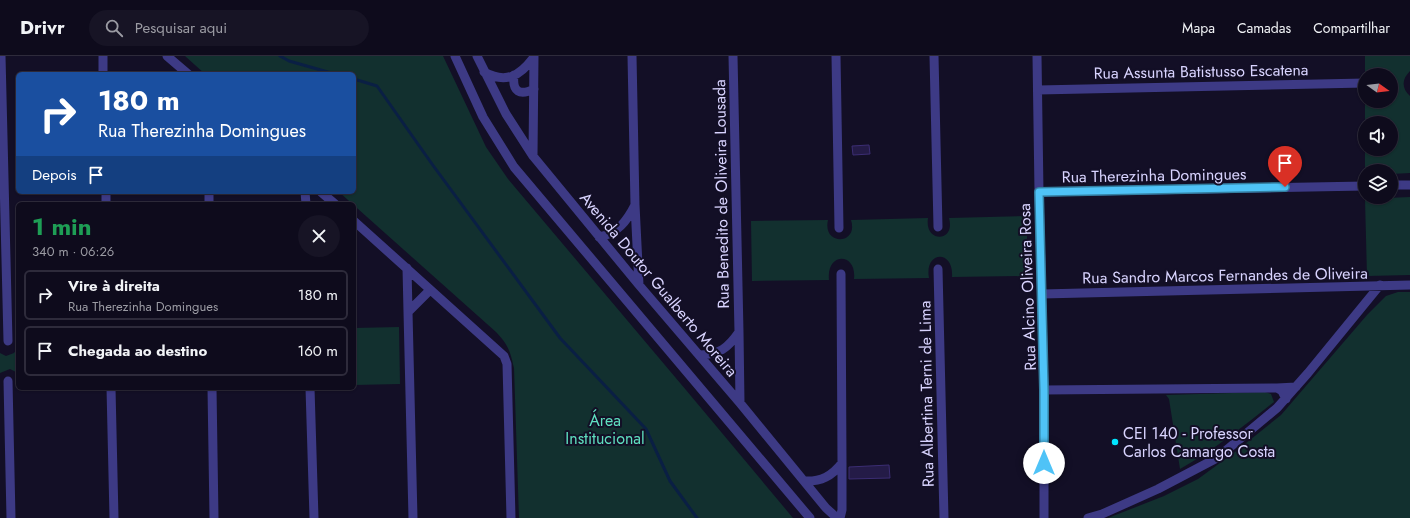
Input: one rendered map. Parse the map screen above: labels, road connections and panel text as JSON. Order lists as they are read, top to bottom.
{
  "streets": {
    "street": [
      "Rua Assunta Batistusso Escatena",
      "Rua Therezinha Domingues",
      "Rua Benedito de Oliveira Lousada",
      "Rua Sandro Marcos Fernandes de Oliveira",
      "Avenida Doutor Gualberto Moreira",
      "Rua Alcino Oliveira Rosa",
      "Rua Albertina Terni de Lima"
    ]
  },
  "crossings": [
    ["Rua Assunta Batistusso Escatena", "Rua Alcino Oliveira Rosa"],
    ["Rua Therezinha Domingues", "Rua Alcino Oliveira Rosa"],
    ["Rua Benedito de Oliveira Lousada", "Avenida Doutor Gualberto Moreira"],
    ["Rua Sandro Marcos Fernandes de Oliveira", "Rua Alcino Oliveira Rosa"]
  ],
  "parks": ["Área Institucional"],
  "places": ["CEI 140 - Professor Carlos Camargo Costa"],
  "north": "right",
  "page": {
    "header": "Drivr",
    "search": "Pesquisar aqui",
    "nav": ["Mapa", "Camadas", "Compartilhar"],
    "turn": ["180 m", "Rua Therezinha Domingues"],
    "then": "Depois",
    "heading": ["1 min", "340 m · 06:26"],
    "list": [
      {
        "name": "Vire à direita",
        "note": "Rua Therezinha Domingues",
        "value": "180 m"
      },
      {
        "name": "Chegada ao destino",
        "value": "160 m"
      }
    ]
  }
}
